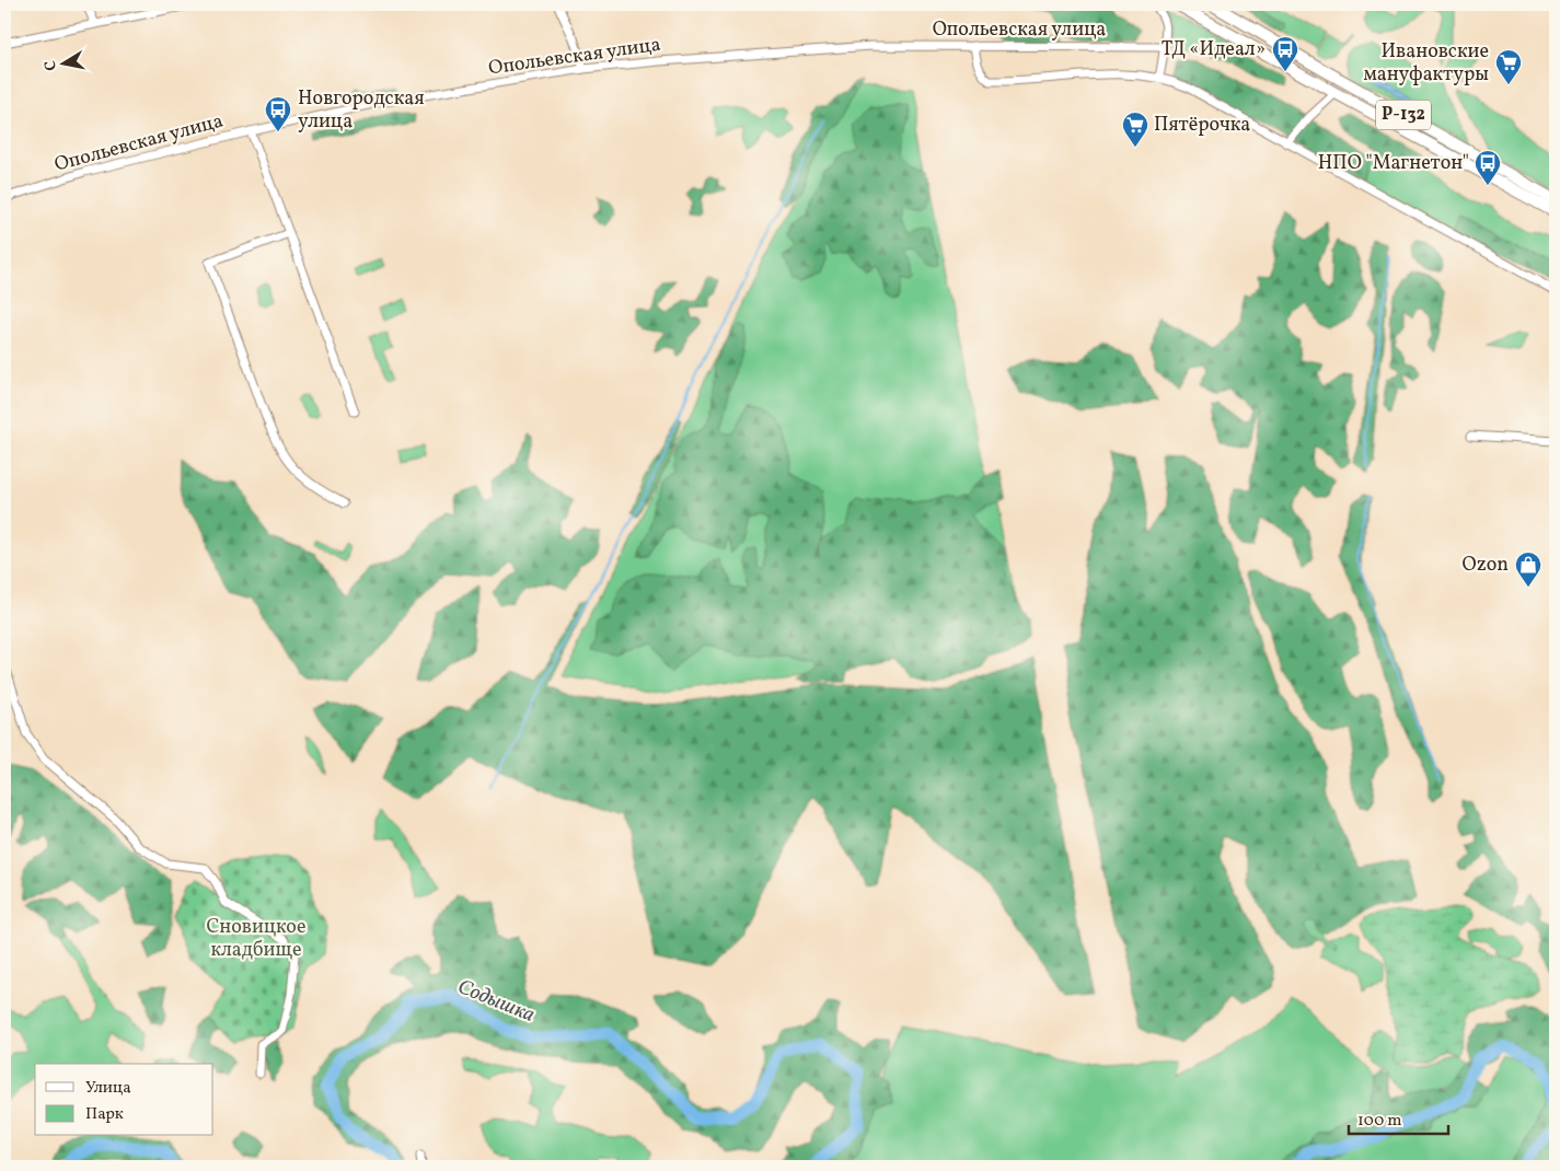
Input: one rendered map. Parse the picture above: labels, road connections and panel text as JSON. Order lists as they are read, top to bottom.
{
  "streets": {
    "highway": ["Р-132"],
    "street": ["Опольевская улица"]
  },
  "water": ["Содышка"],
  "parks": ["Сновицкое кладбище"],
  "places": {
    "bus stop": ["ТД «Идеал»", "Новгородская улица", "НПО \"Магнетон\""],
    "supermarket": ["Ивановские мануфактуры", "Пятёрочка"],
    "shop": ["Ozon"]
  },
  "legend": ["Улица", "Парк"],
  "scale_bar": "100 m",
  "north": "left"
}
